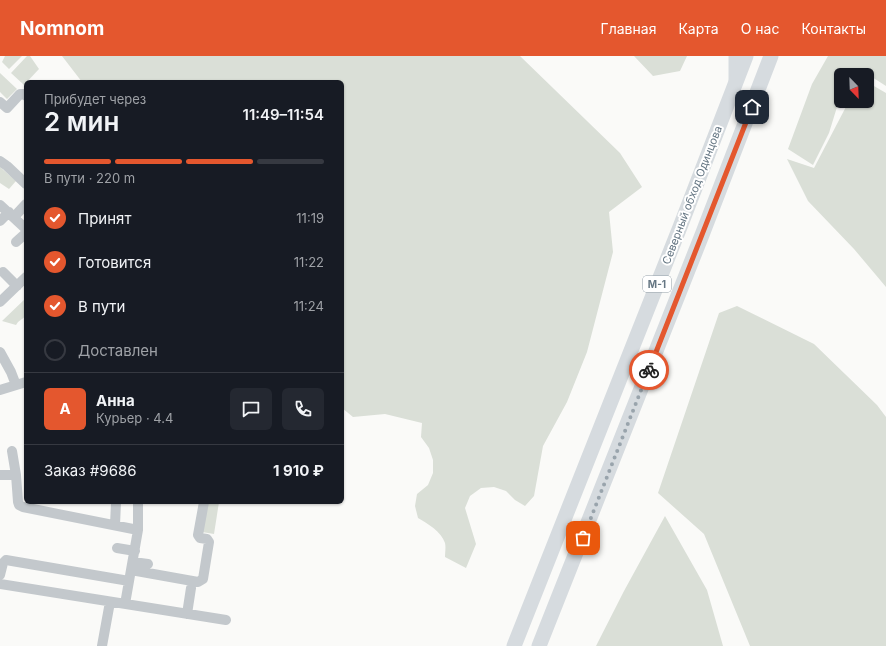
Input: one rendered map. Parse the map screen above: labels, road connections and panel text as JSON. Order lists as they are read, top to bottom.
{
  "streets": {
    "highway": ["Северный обход Одинцова", "М-1"]
  },
  "crossings": [
    ["Северный обход Одинцова", "М-1"]
  ],
  "north": "bottom right",
  "page": {
    "header": "Nomnom",
    "nav": [
      "Главная",
      "Карта",
      "О нас",
      "Контакты"
    ],
    "heading": ["2 мин", "Прибудет через", "11:49–11:54"],
    "panel": [
      "Анна",
      "Курьер · 4.4",
      "Заказ #9686",
      "1 910 ₽"
    ],
    "bar": "В пути · 220 m",
    "list": [
      ["Принят", "11:19"],
      ["Готовится", "11:22"],
      ["В пути", "11:24"],
      "Доставлен"
    ],
    "round": "А"
  }
}
